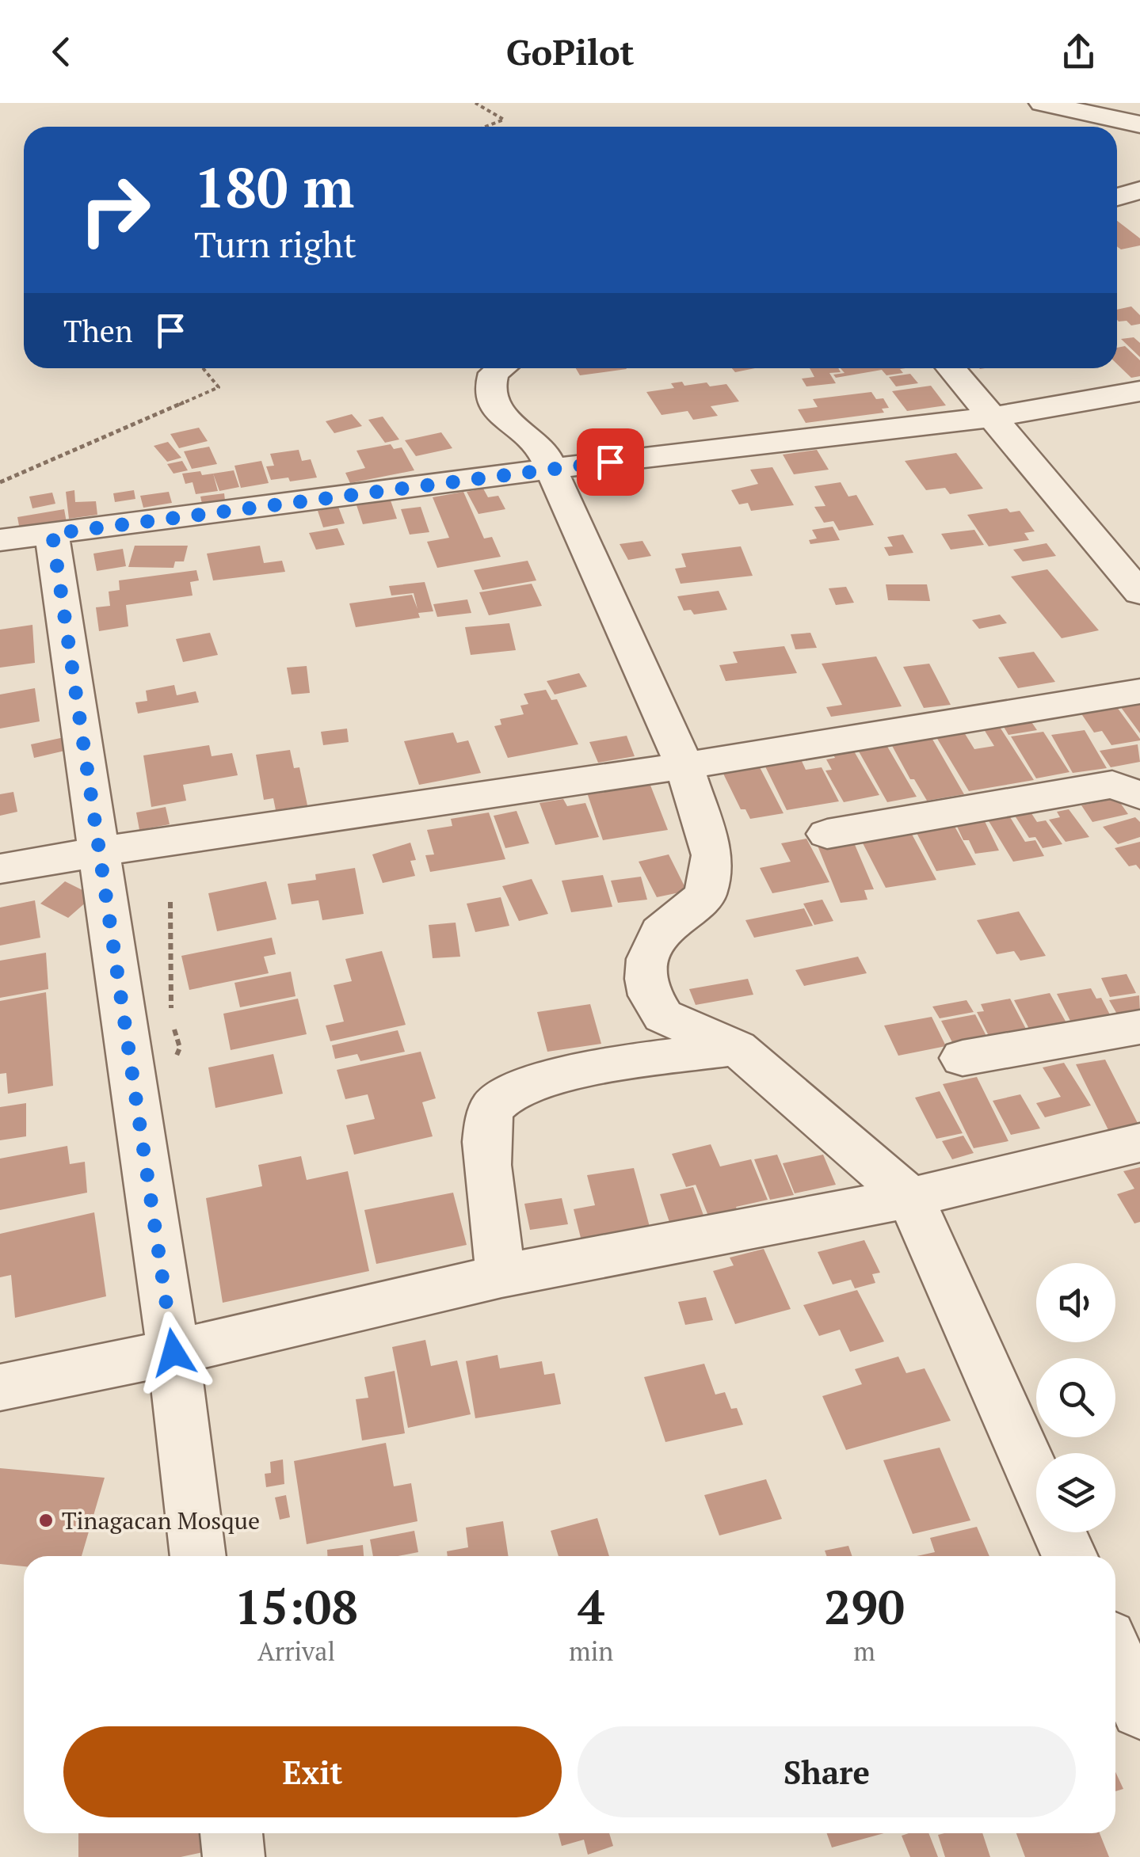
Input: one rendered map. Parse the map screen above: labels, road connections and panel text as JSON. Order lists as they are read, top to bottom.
{
  "places": ["Tinagacan Mosque"],
  "page": {
    "header": "GoPilot",
    "turn": ["180 m", "Turn right"],
    "then": "Then",
    "eta": [
      "15:08",
      "Arrival",
      "4",
      "min",
      "290",
      "m"
    ],
    "buttons": ["Exit", "Share"]
  }
}
